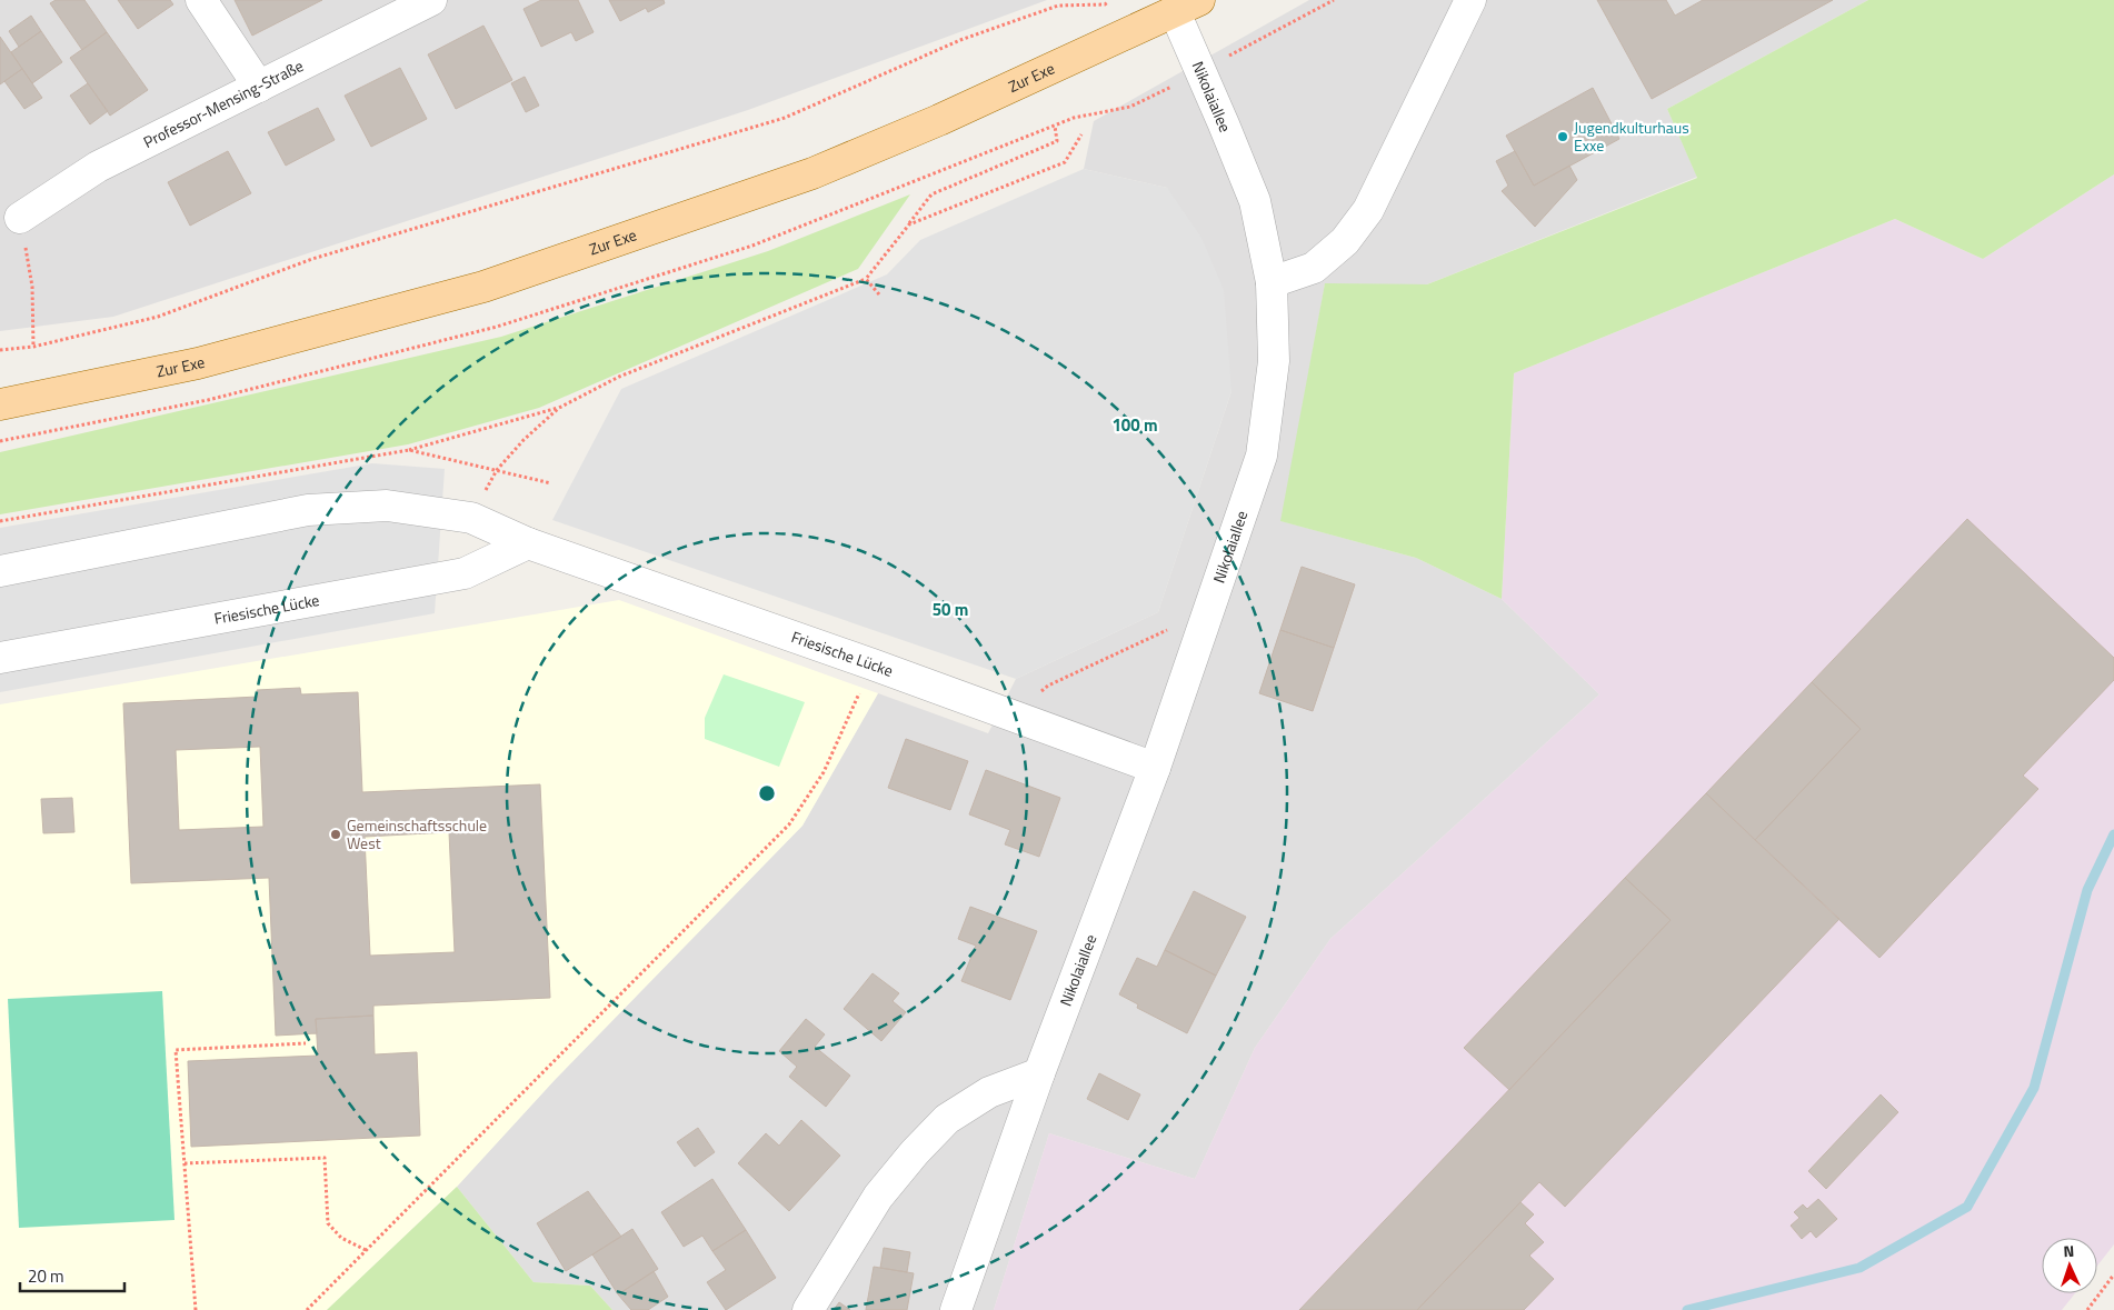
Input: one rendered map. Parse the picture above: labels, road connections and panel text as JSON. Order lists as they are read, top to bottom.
{
  "streets": {
    "main road": ["Zur Exe"],
    "street": ["Nikolaiallee", "Professor-Mensing-Straße", "Friesische Lücke"]
  },
  "crossings": [
    ["Zur Exe", "Nikolaiallee"],
    ["Nikolaiallee", "Friesische Lücke"]
  ],
  "places": ["Jugendkulturhaus Exxe", "Gemeinschaftsschule West"],
  "scale_bar": "20 m",
  "north": "top",
  "rings": ["100 m", "50 m"]
}
